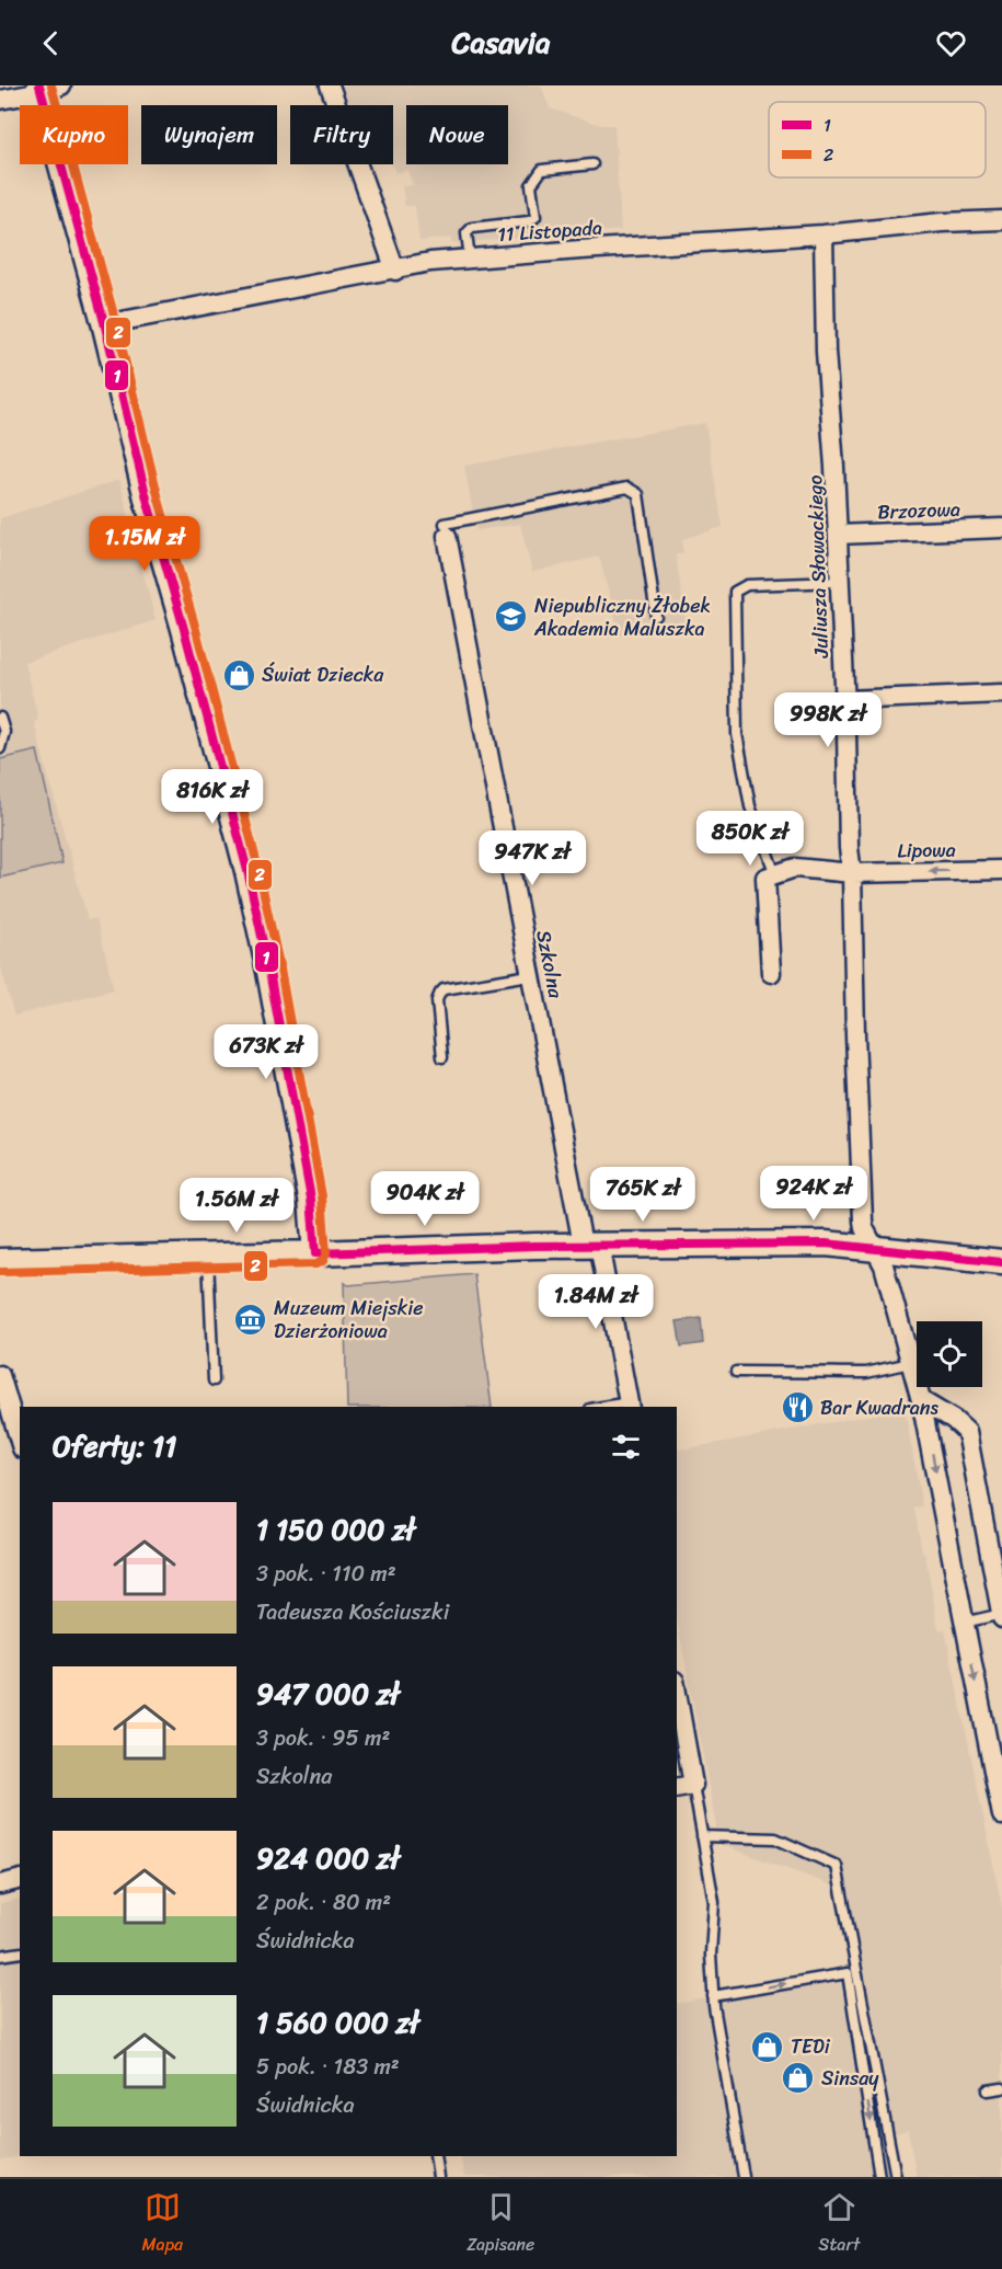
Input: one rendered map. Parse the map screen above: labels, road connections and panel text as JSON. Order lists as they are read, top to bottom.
{
  "streets": {
    "street": [
      "11 Listopada",
      "Brzozowa",
      "Juliusza Słowackiego",
      "Lipowa",
      "Szkolna"
    ]
  },
  "crossings": [
    ["11 Listopada", "Juliusza Słowackiego"],
    ["Brzozowa", "Juliusza Słowackiego"],
    ["Juliusza Słowackiego", "Lipowa"]
  ],
  "one_way": ["Lipowa"],
  "places": {
    "school or university": ["Niepubliczny Żłobek Akademia Maluszka"],
    "shop": ["Świat Dziecka", "TEDi", "Sinsay"],
    "museum": ["Muzeum Miejskie Dzierżoniowa"],
    "restaurant": ["Bar Kwadrans"]
  },
  "lines": ["transit line 1", "transit line 2"],
  "legend": ["1", "2"],
  "page": {
    "header": "Casavia",
    "chip": [
      "Kupno",
      "Wynajem",
      "Filtry",
      "Nowe"
    ],
    "price": [
      "1.15M zł",
      "998K zł",
      "816K zł",
      "850K zł",
      "947K zł",
      "673K zł",
      "924K zł",
      "765K zł",
      "904K zł",
      "1.56M zł",
      "1.84M zł"
    ],
    "heading": "Oferty: 11",
    "list": [
      {
        "name": "1 150 000 zł",
        "note": "3 pok. · 110 m² · Tadeusza Kościuszki"
      },
      {
        "name": "947 000 zł",
        "note": "3 pok. · 95 m² · Szkolna"
      },
      {
        "name": "924 000 zł",
        "note": "2 pok. · 80 m² · Świdnicka"
      },
      {
        "name": "1 560 000 zł",
        "note": "5 pok. · 183 m² · Świdnicka"
      }
    ],
    "tabs": ["Mapa", "Zapisane", "Start"]
  }
}
